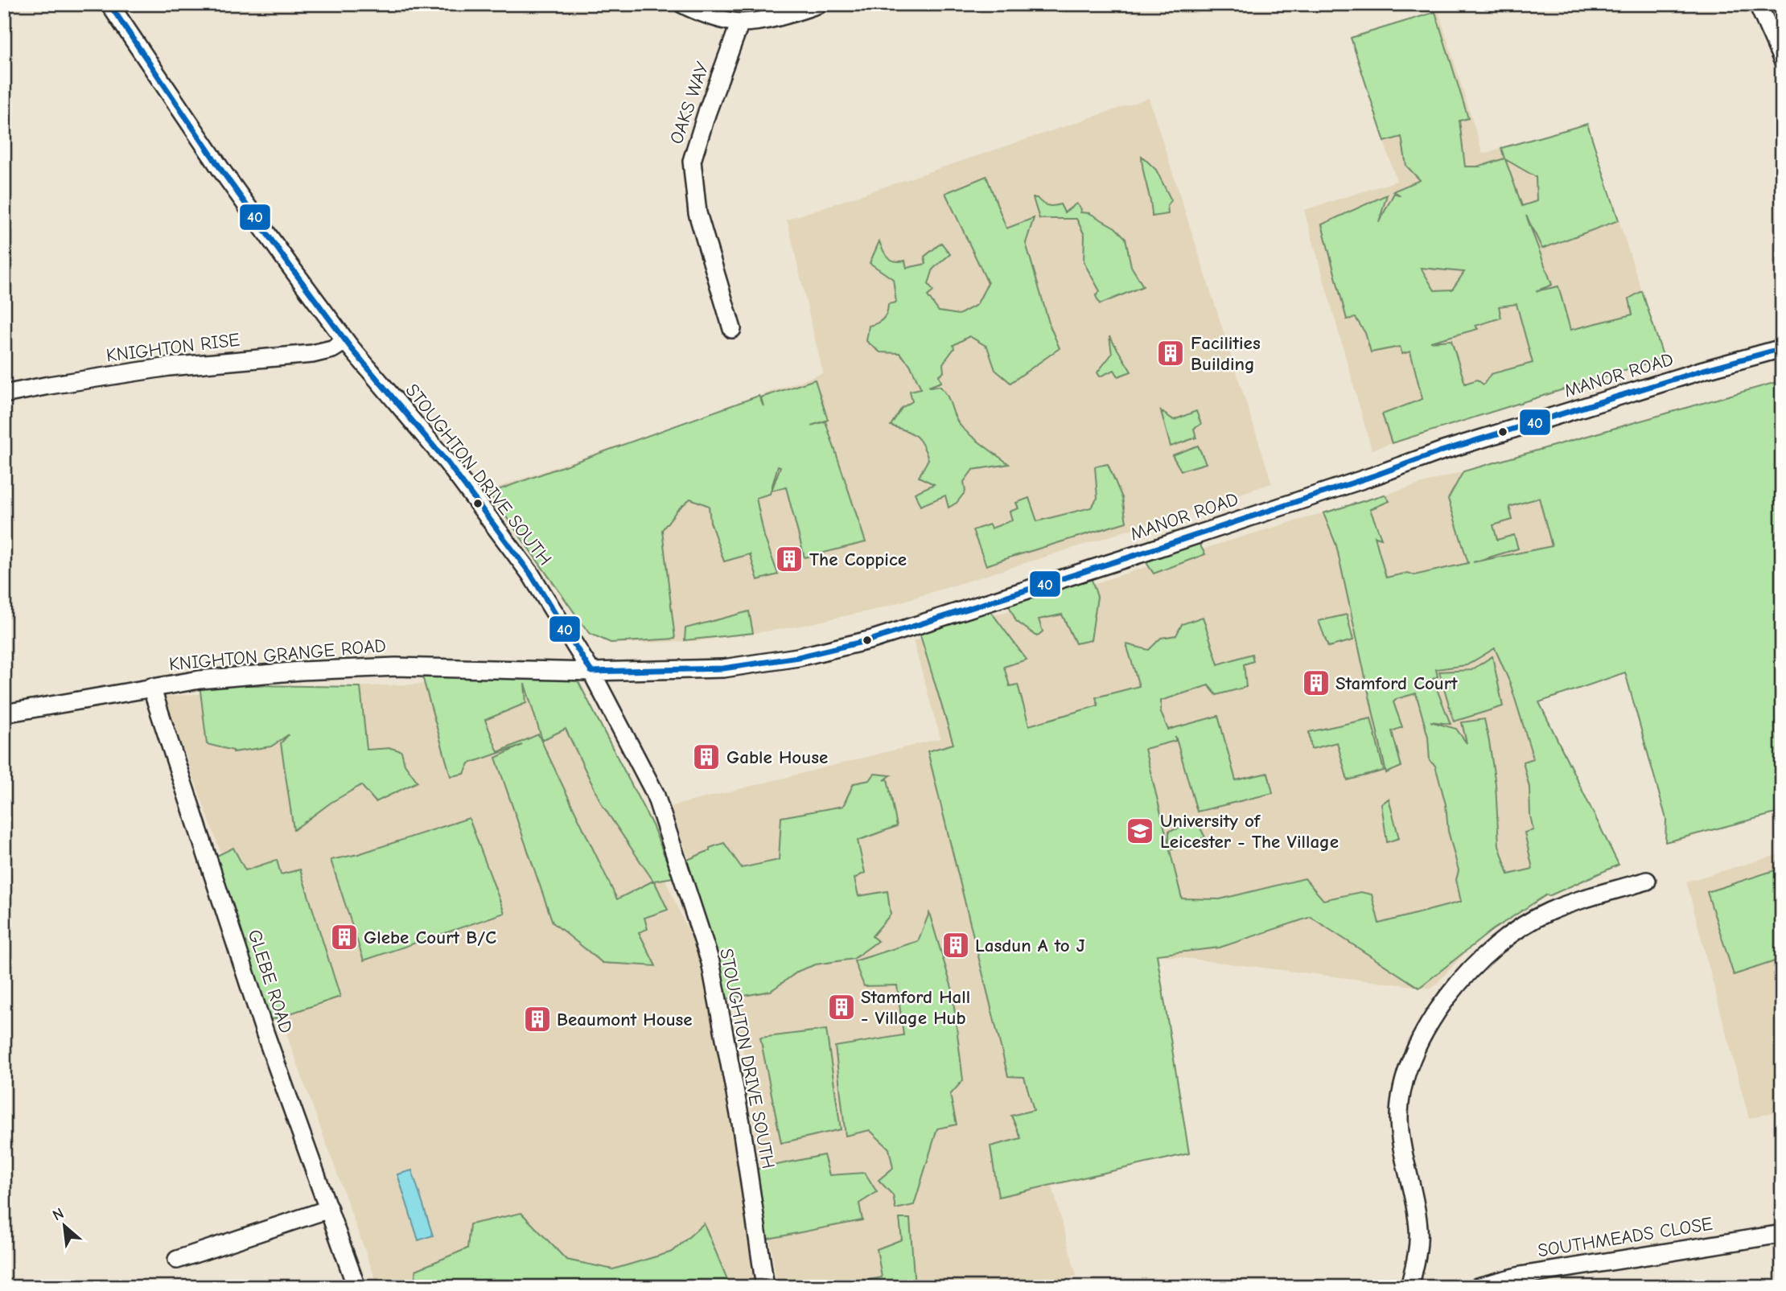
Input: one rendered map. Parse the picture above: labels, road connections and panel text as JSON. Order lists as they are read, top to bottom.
{
  "streets": {
    "street": [
      "OAKS WAY",
      "KNIGHTON RISE",
      "MANOR ROAD",
      "STOUGHTON DRIVE SOUTH",
      "KNIGHTON GRANGE ROAD",
      "GLEBE ROAD",
      "SOUTHMEADS CLOSE"
    ]
  },
  "crossings": [
    ["KNIGHTON RISE", "STOUGHTON DRIVE SOUTH"],
    ["MANOR ROAD", "STOUGHTON DRIVE SOUTH"],
    ["MANOR ROAD", "KNIGHTON GRANGE ROAD"],
    ["STOUGHTON DRIVE SOUTH", "KNIGHTON GRANGE ROAD"],
    ["KNIGHTON GRANGE ROAD", "GLEBE ROAD"]
  ],
  "places": {
    "building": [
      "Facilities Building",
      "The Coppice",
      "Stamford Court",
      "Gable House",
      "Glebe Court B/C",
      "Lasdun A to J",
      "Stamford Hall - Village Hub",
      "Beaumont House"
    ],
    "school or university": ["University of Leicester - The Village"]
  },
  "lines": ["transit line 40"],
  "north": "top left"
}
